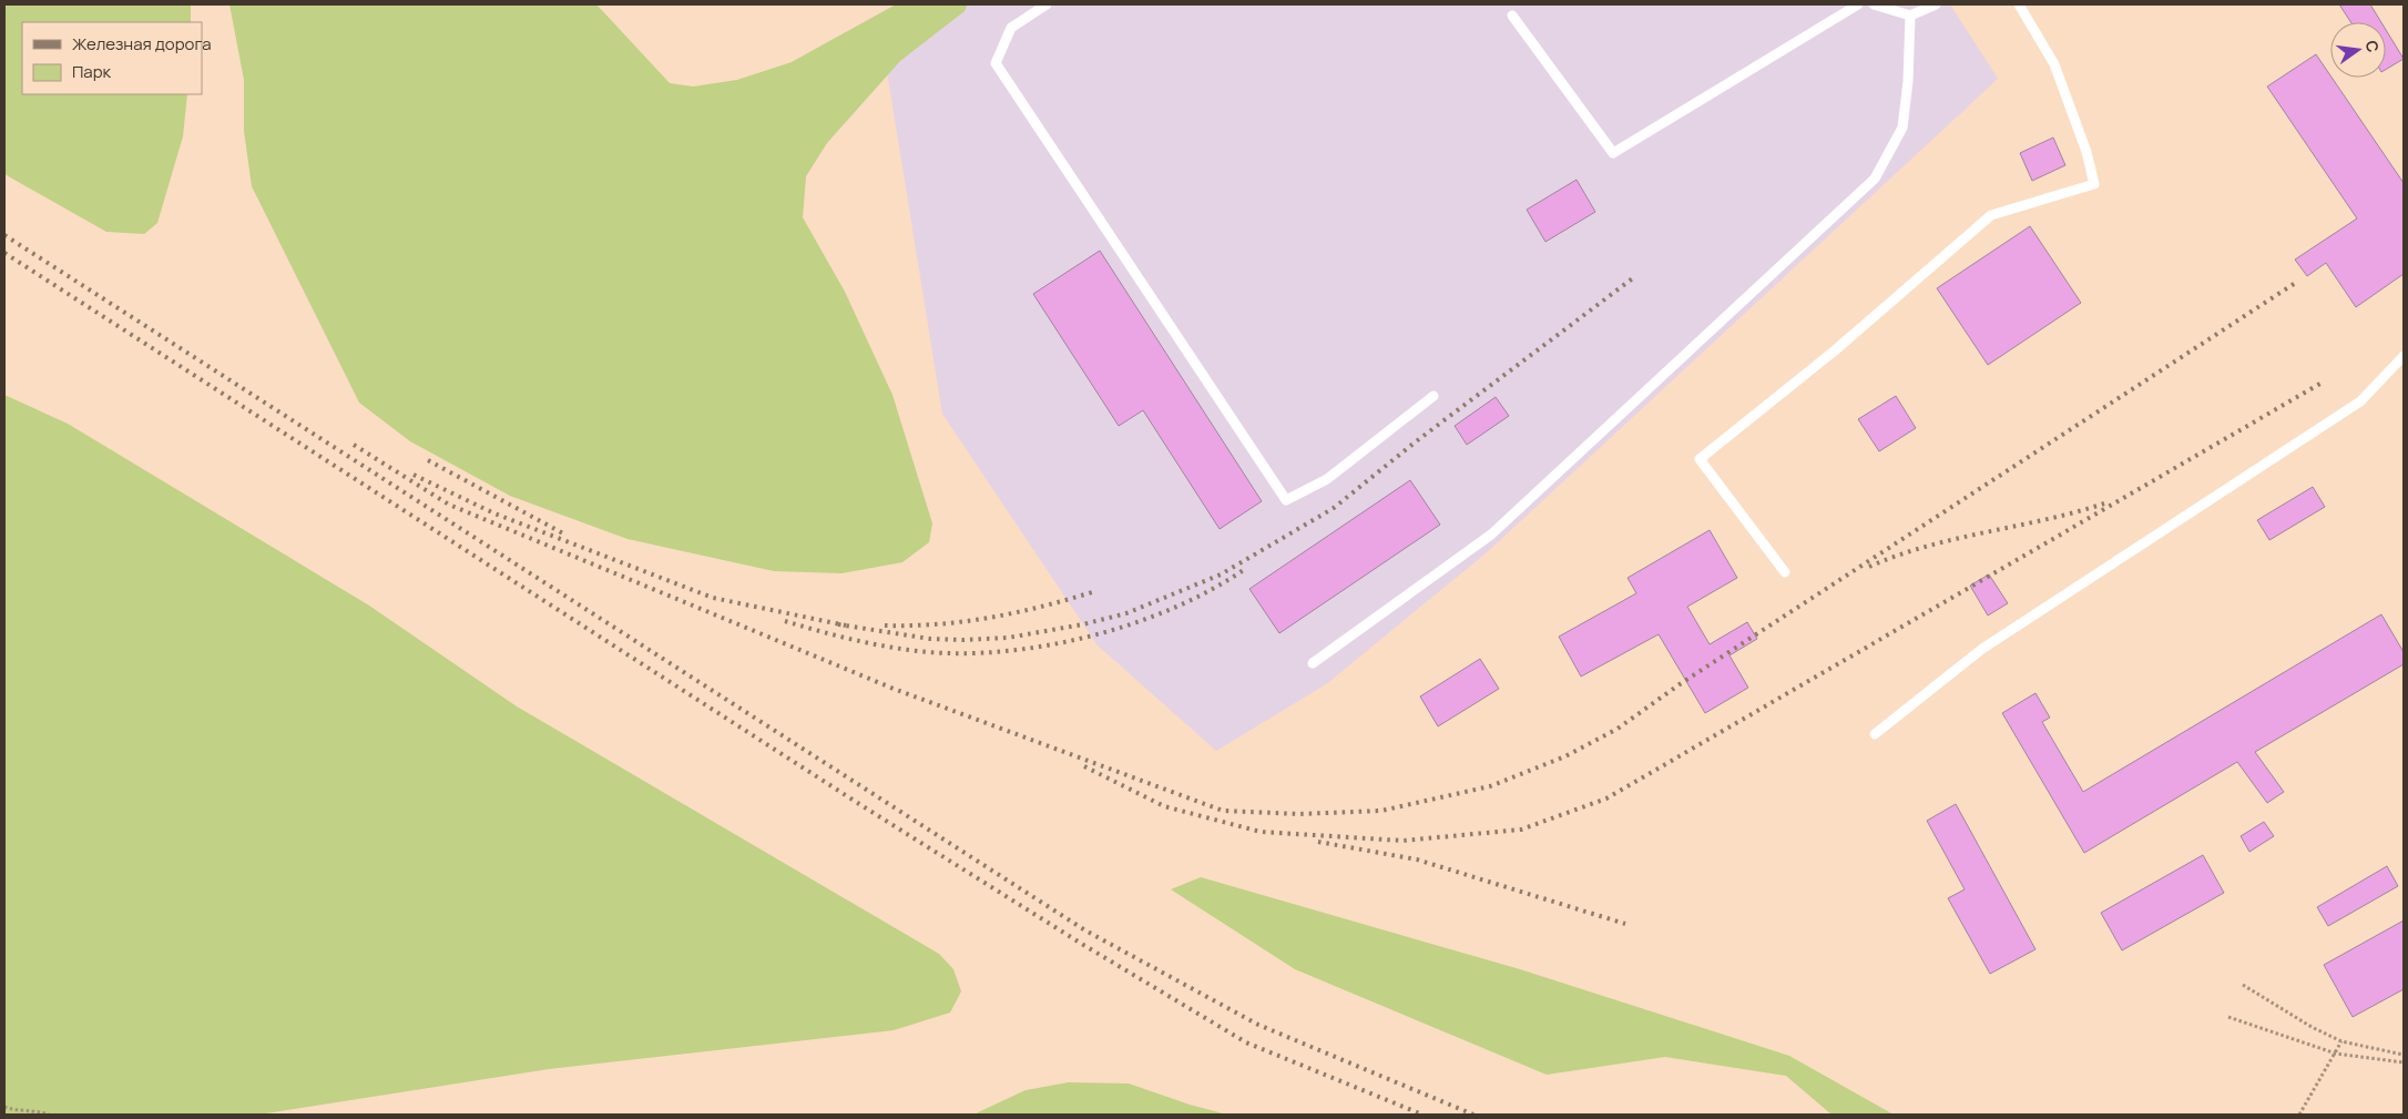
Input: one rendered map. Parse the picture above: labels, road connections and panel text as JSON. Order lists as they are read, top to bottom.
{
  "legend": ["Железная дорога", "Парк"],
  "north": "right"
}
